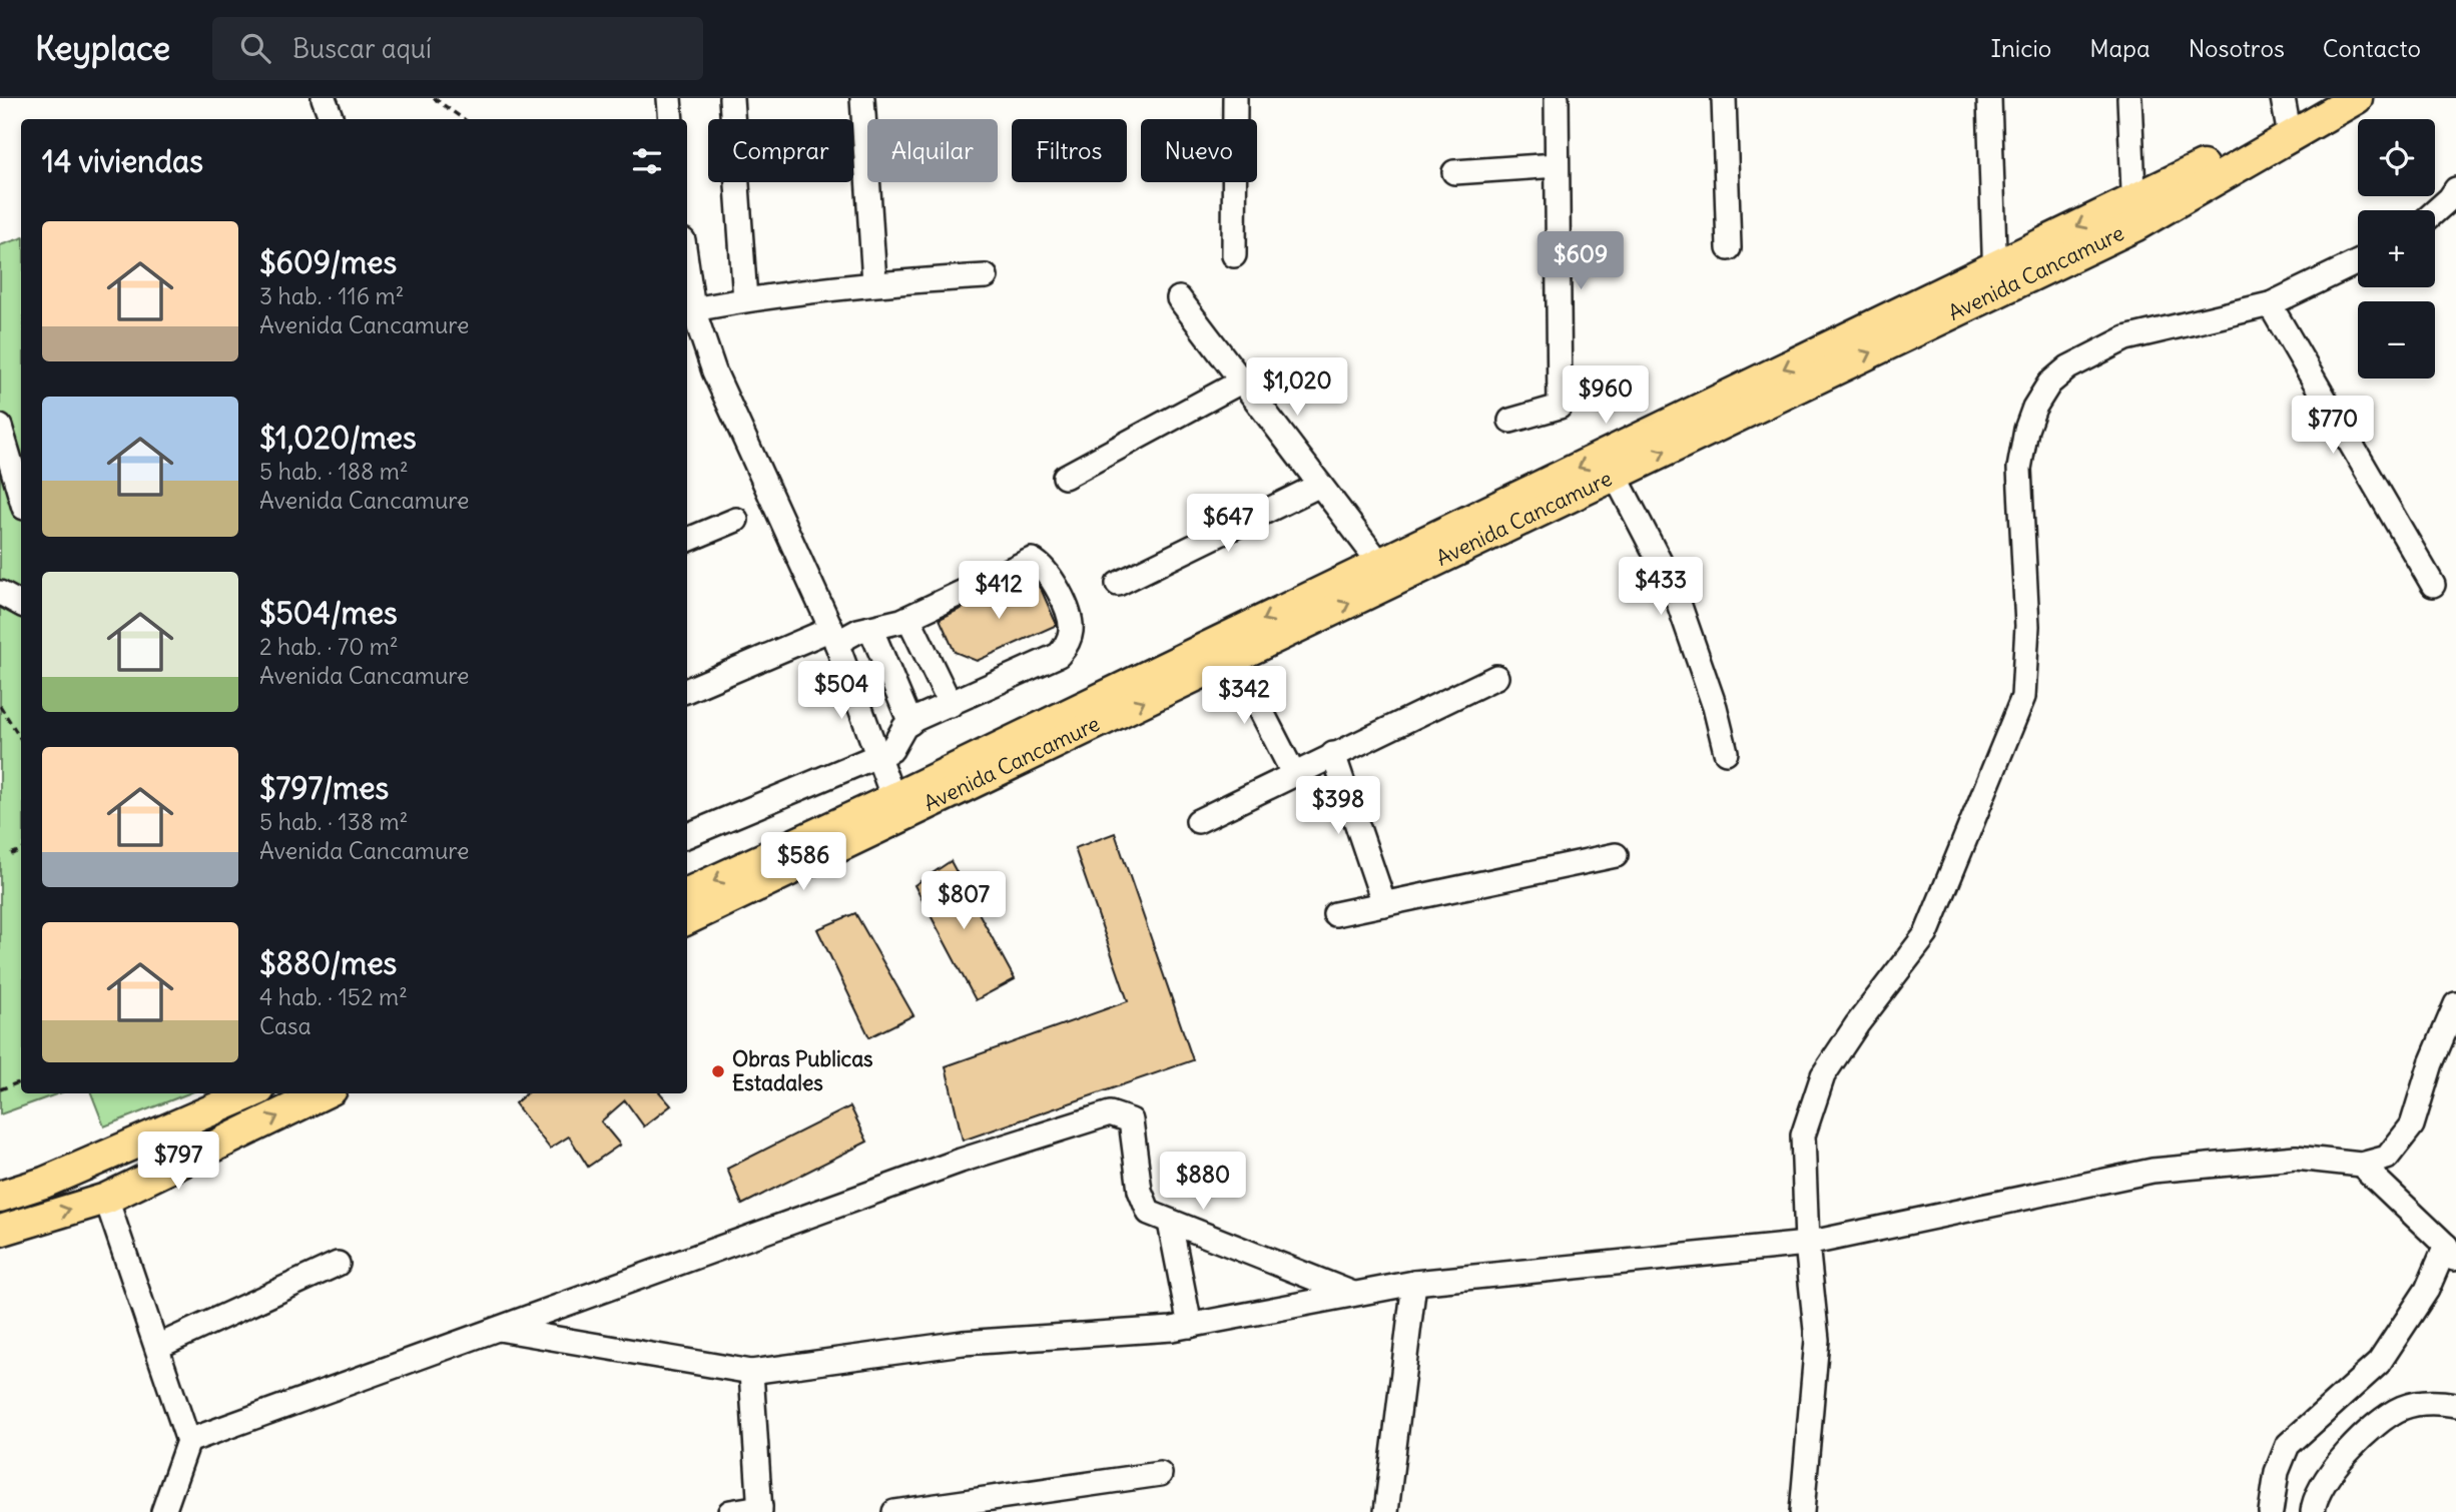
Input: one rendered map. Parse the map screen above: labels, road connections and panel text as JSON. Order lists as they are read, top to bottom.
{
  "streets": {
    "main road": ["Avenida Cancamure"]
  },
  "places": ["Obras Publicas Estadales"],
  "page": {
    "header": "Keyplace",
    "search": "Buscar aquí",
    "nav": [
      "Inicio",
      "Mapa",
      "Nosotros",
      "Contacto"
    ],
    "map_buttons": ["+", "−"],
    "chip": [
      "Comprar",
      "Alquilar",
      "Filtros",
      "Nuevo"
    ],
    "heading": "14 viviendas",
    "list": [
      {
        "name": "$609/mes",
        "note": "3 hab. · 116 m² · Avenida Cancamure"
      },
      {
        "name": "$1,020/mes",
        "note": "5 hab. · 188 m² · Avenida Cancamure"
      },
      {
        "name": "$504/mes",
        "note": "2 hab. · 70 m² · Avenida Cancamure"
      },
      {
        "name": "$797/mes",
        "note": "5 hab. · 138 m² · Avenida Cancamure"
      },
      {
        "name": "$880/mes",
        "note": "4 hab. · 152 m² · Casa"
      }
    ],
    "price": [
      "$609",
      "$1,020",
      "$960",
      "$770",
      "$647",
      "$433",
      "$412",
      "$504",
      "$342",
      "$398",
      "$586",
      "$807",
      "$797",
      "$880"
    ]
  }
}
